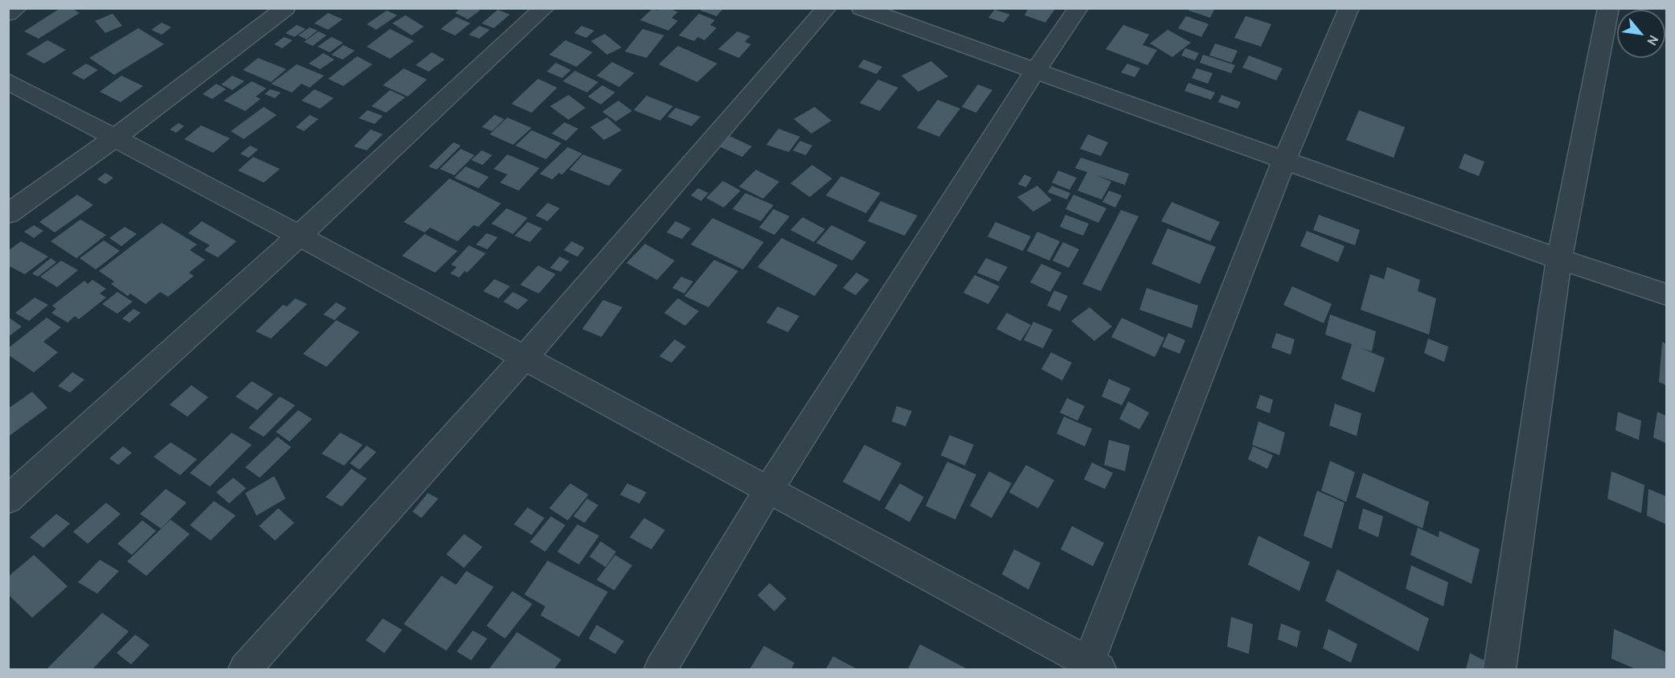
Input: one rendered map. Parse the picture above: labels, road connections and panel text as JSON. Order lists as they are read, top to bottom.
{
  "north": "bottom right"
}
